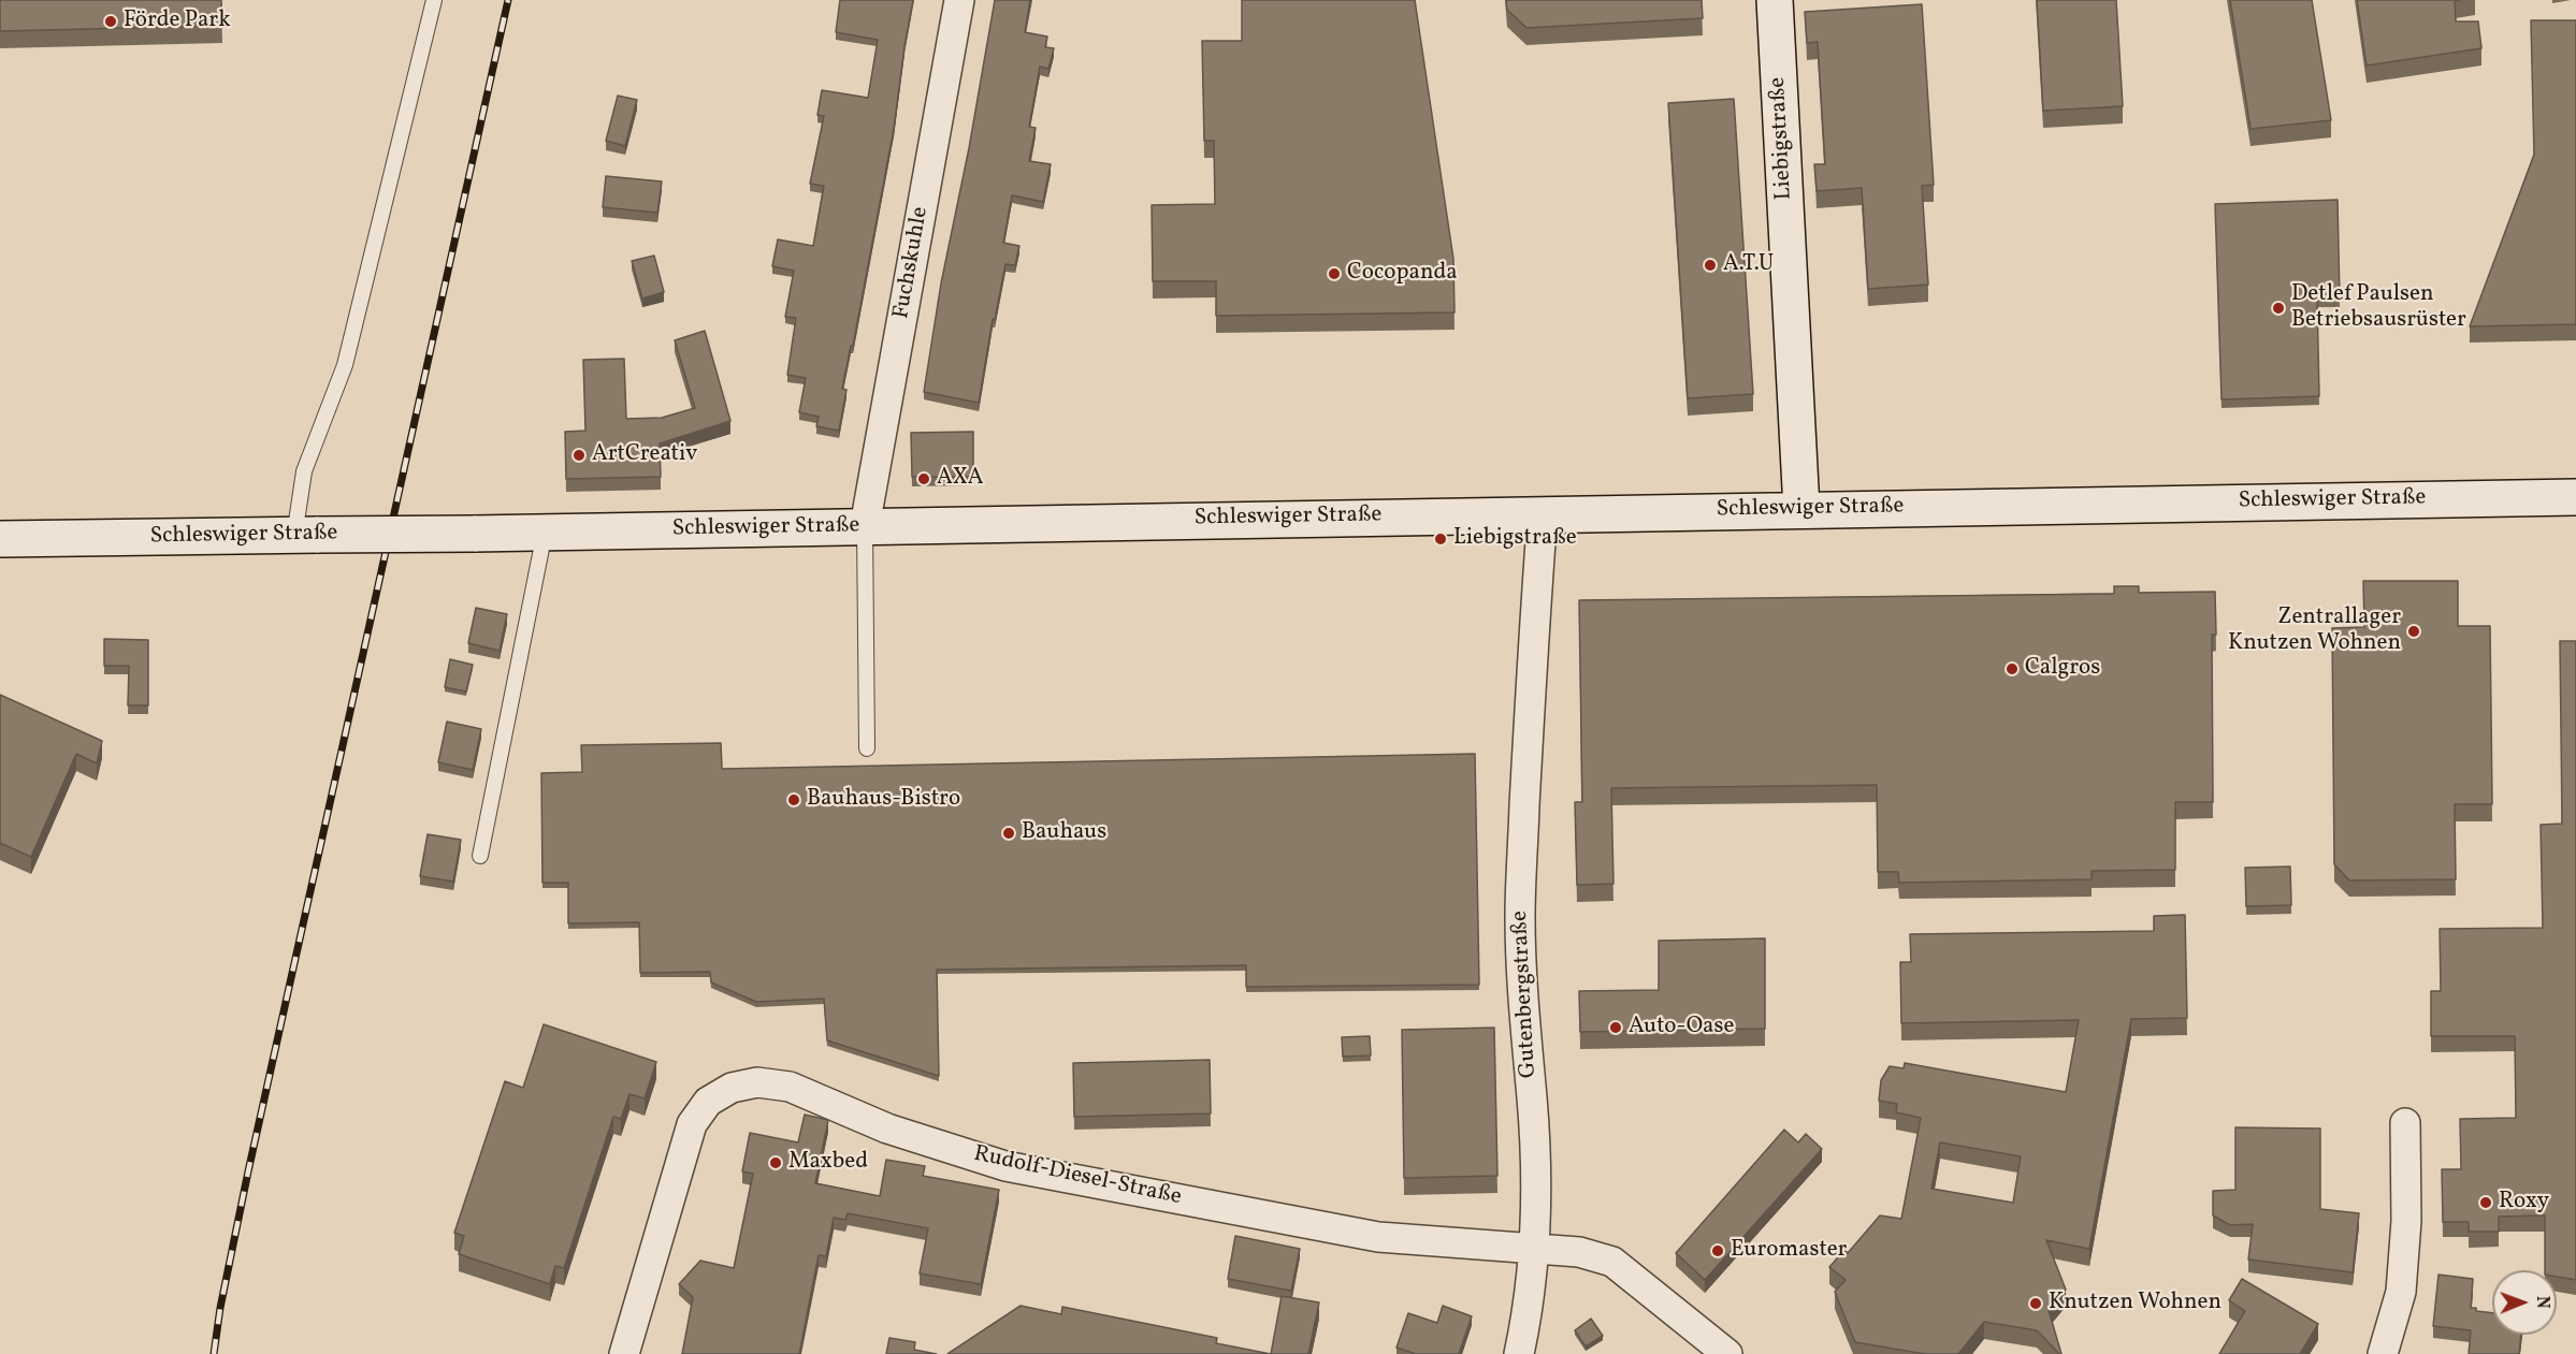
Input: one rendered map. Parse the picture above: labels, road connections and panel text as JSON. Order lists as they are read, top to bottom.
{
  "streets": {
    "main road": ["Liebigstraße", "Schleswiger Straße"],
    "street": ["Fuchskuhle", "Gutenbergstraße", "Rudolf-Diesel-Straße"]
  },
  "crossings": [
    ["Liebigstraße", "Schleswiger Straße"],
    ["Fuchskuhle", "Schleswiger Straße"],
    ["Schleswiger Straße", "Gutenbergstraße"],
    ["Gutenbergstraße", "Rudolf-Diesel-Straße"]
  ],
  "places": [
    "Förde Park",
    "A.T.U",
    "Cocopanda",
    "Detlef Paulsen Betriebsausrüster",
    "ArtCreativ",
    "AXA",
    "Liebigstraße",
    "Zentrallager Knutzen Wohnen",
    "Calgros",
    "Bauhaus-Bistro",
    "Bauhaus",
    "Auto-Oase",
    "Maxbed",
    "Roxy",
    "Euromaster",
    "Knutzen Wohnen"
  ],
  "north": "right"
}
